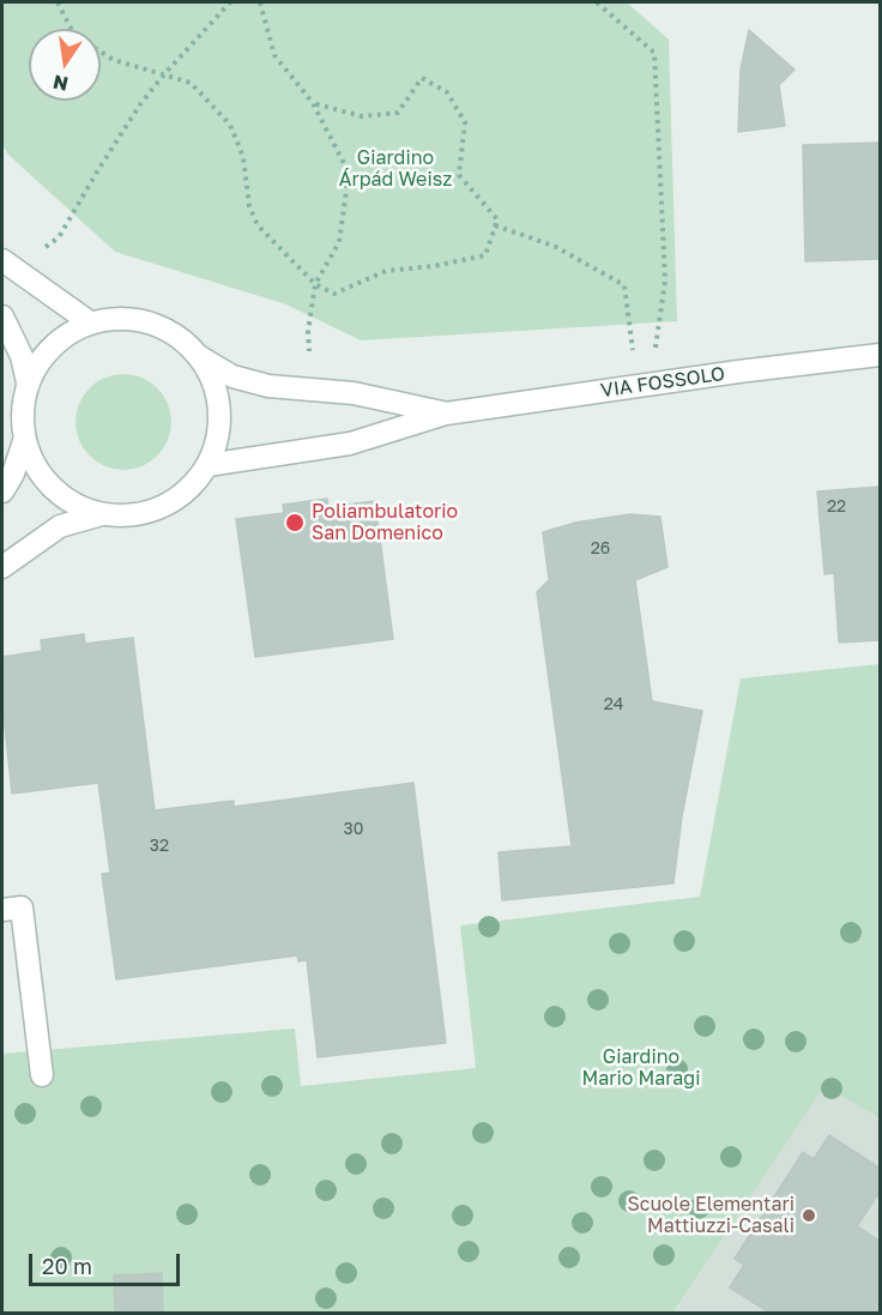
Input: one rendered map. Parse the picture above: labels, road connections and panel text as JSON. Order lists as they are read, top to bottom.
{
  "streets": {
    "street": ["VIA FOSSOLO"]
  },
  "parks": ["Giardino Árpád Weisz", "Giardino Mario Maragi"],
  "places": ["Poliambulatorio San Domenico", "Scuole Elementari Mattiuzzi-Casali"],
  "house_numbers": [
    "22",
    "26",
    "24",
    "30",
    "32"
  ],
  "scale_bar": "20 m",
  "north": "bottom"
}
